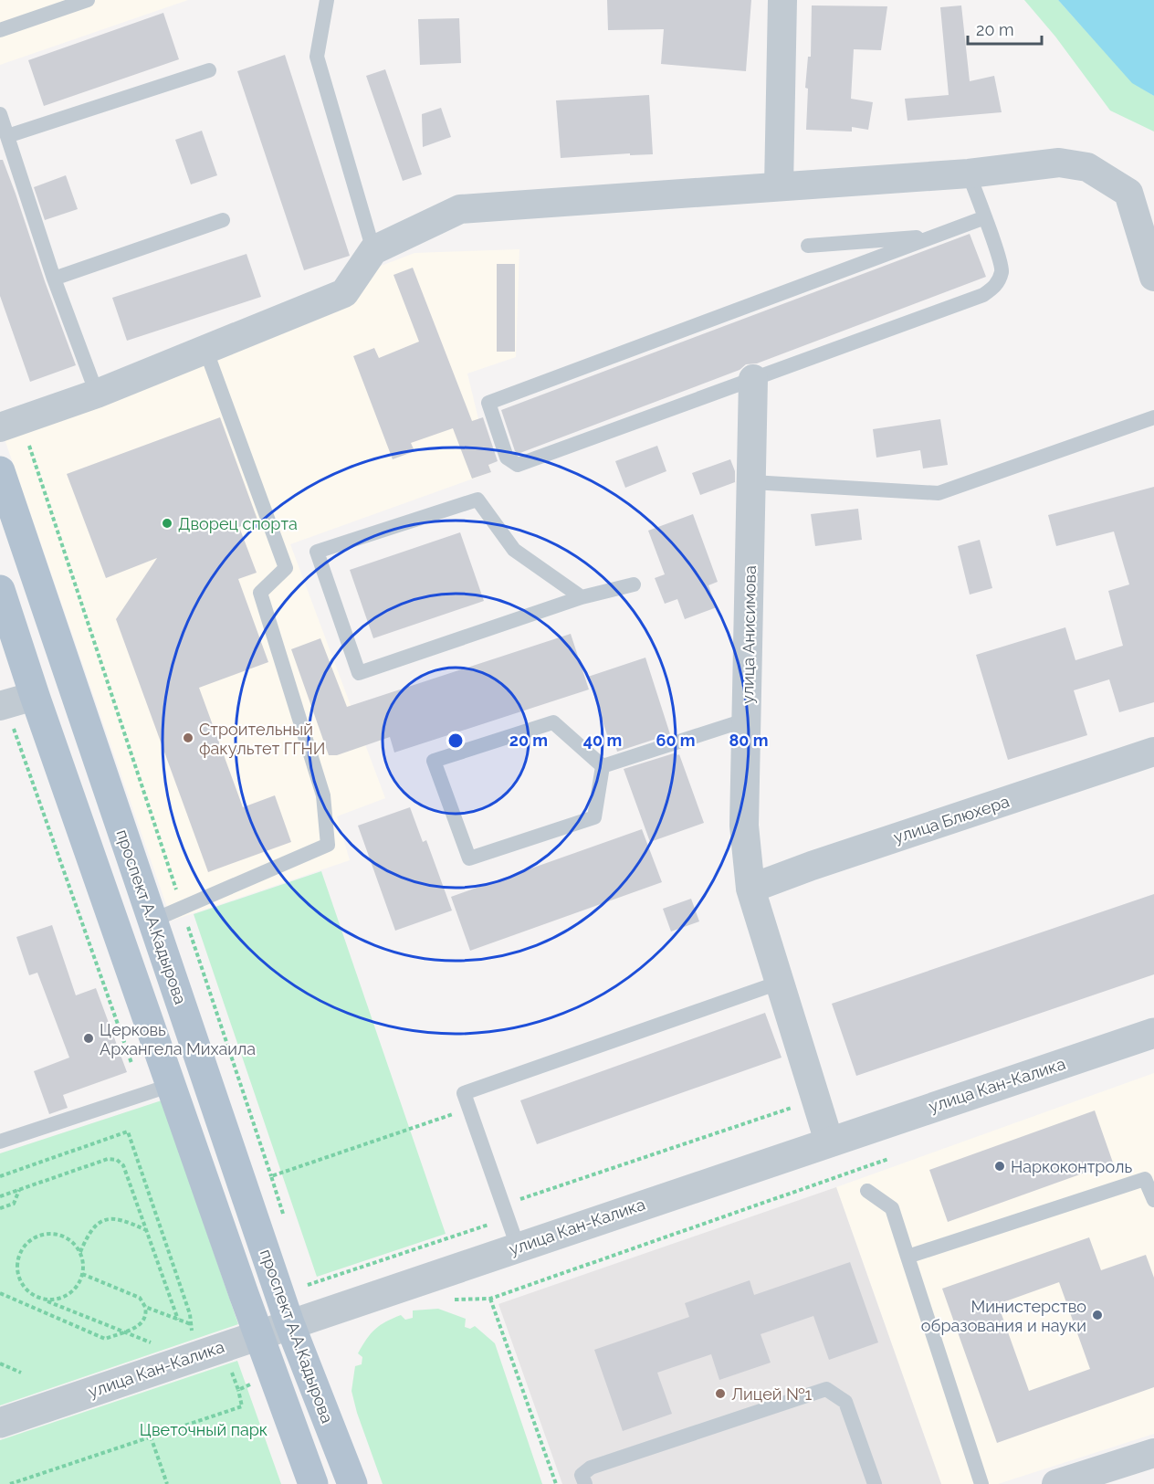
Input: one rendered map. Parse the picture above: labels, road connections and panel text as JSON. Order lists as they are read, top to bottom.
{
  "streets": {
    "main road": ["проспект А.А.Кадырова"],
    "street": ["улица Анисимова", "улица Блюхера", "улица Кан-Калика"]
  },
  "crossings": [
    ["улица Анисимова", "улица Блюхера"],
    ["улица Анисимова", "улица Кан-Калика"],
    ["проспект А.А.Кадырова", "улица Кан-Калика"]
  ],
  "parks": ["Цветочный парк"],
  "places": [
    "Дворец спорта",
    "Строительный факультет ГГНИ",
    "Церковь Архангела Михаила",
    "Наркоконтроль",
    "Министерство образования и науки",
    "Лицей №1"
  ],
  "scale_bar": "20 m",
  "rings": [
    "20 m",
    "40 m",
    "60 m",
    "80 m"
  ]
}
